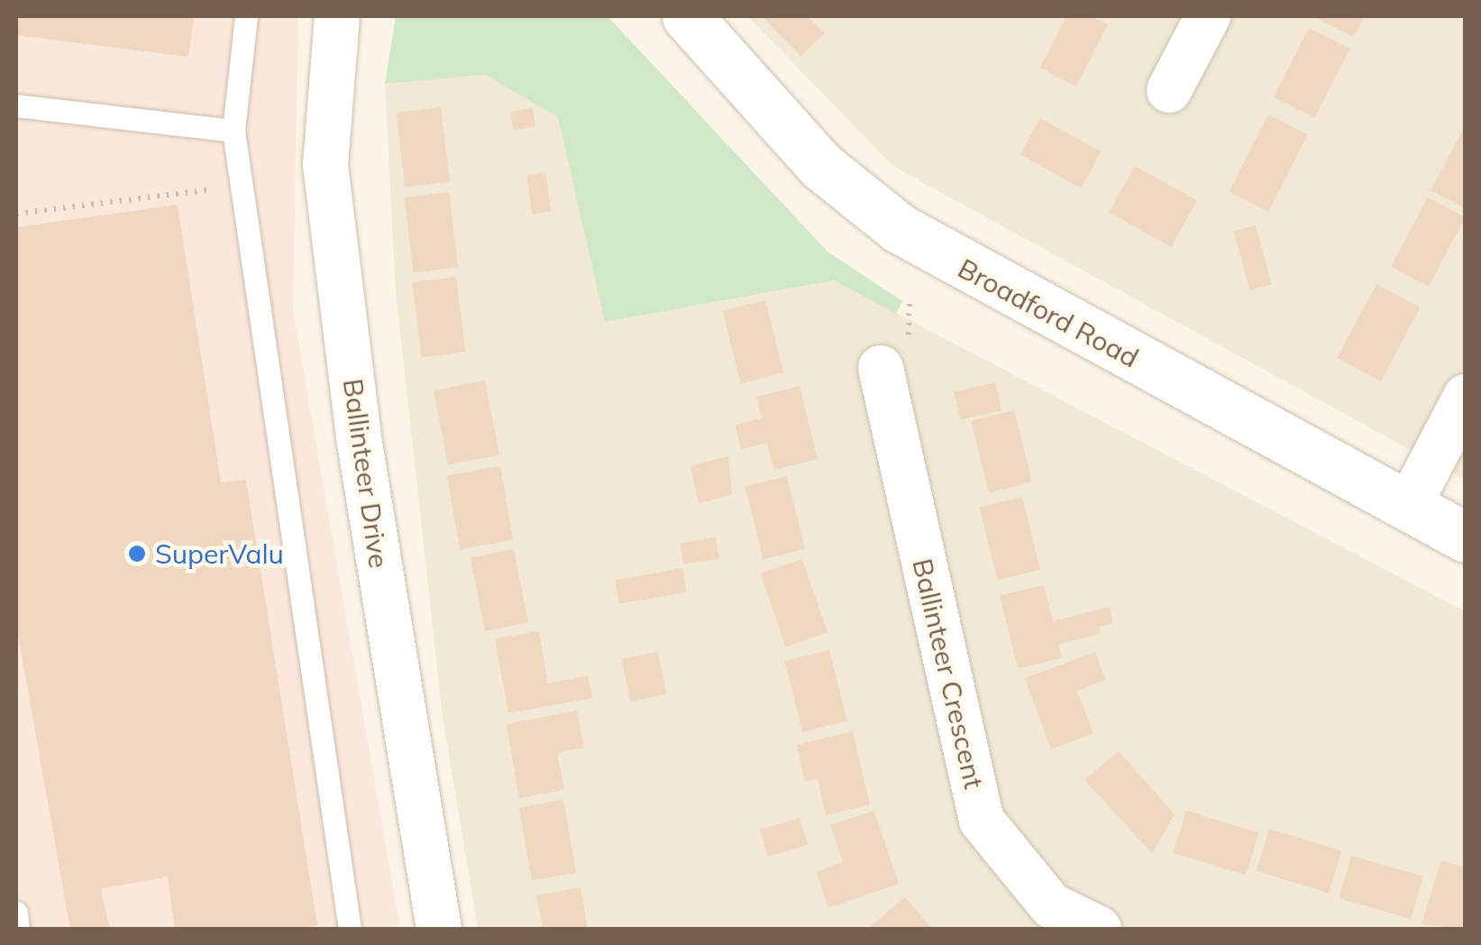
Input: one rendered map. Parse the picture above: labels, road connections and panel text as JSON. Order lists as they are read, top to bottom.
{
  "streets": {
    "street": ["Broadford Road", "Ballinteer Drive", "Ballinteer Crescent"]
  },
  "places": ["SuperValu"]
}
